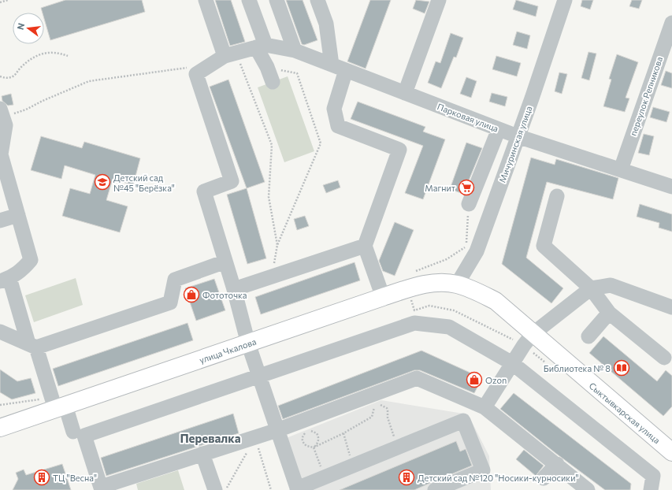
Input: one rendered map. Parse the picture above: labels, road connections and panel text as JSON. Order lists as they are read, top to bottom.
{
  "streets": {
    "main road": ["улица Чкалова", "Сыктывкарская улица"],
    "street": ["переулок Репникова", "Парковая улица", "Мичуринская улица"]
  },
  "crossings": [
    ["переулок Репникова", "Парковая улица"],
    ["Парковая улица", "Мичуринская улица"],
    ["Мичуринская улица", "улица Чкалова"],
    ["Мичуринская улица", "Сыктывкарская улица"],
    ["улица Чкалова", "Сыктывкарская улица"]
  ],
  "districts": ["Перевалка"],
  "places": {
    "school or university": ["Детский сад №45 \"Берёзка\""],
    "supermarket": ["Магнит"],
    "shop": ["Фототочка", "Ozon"],
    "library": ["Библиотека № 8"],
    "building": ["ТЦ \"Весна\"", "Детский сад №120 \"Носики-курносики\""]
  },
  "north": "left"
}
